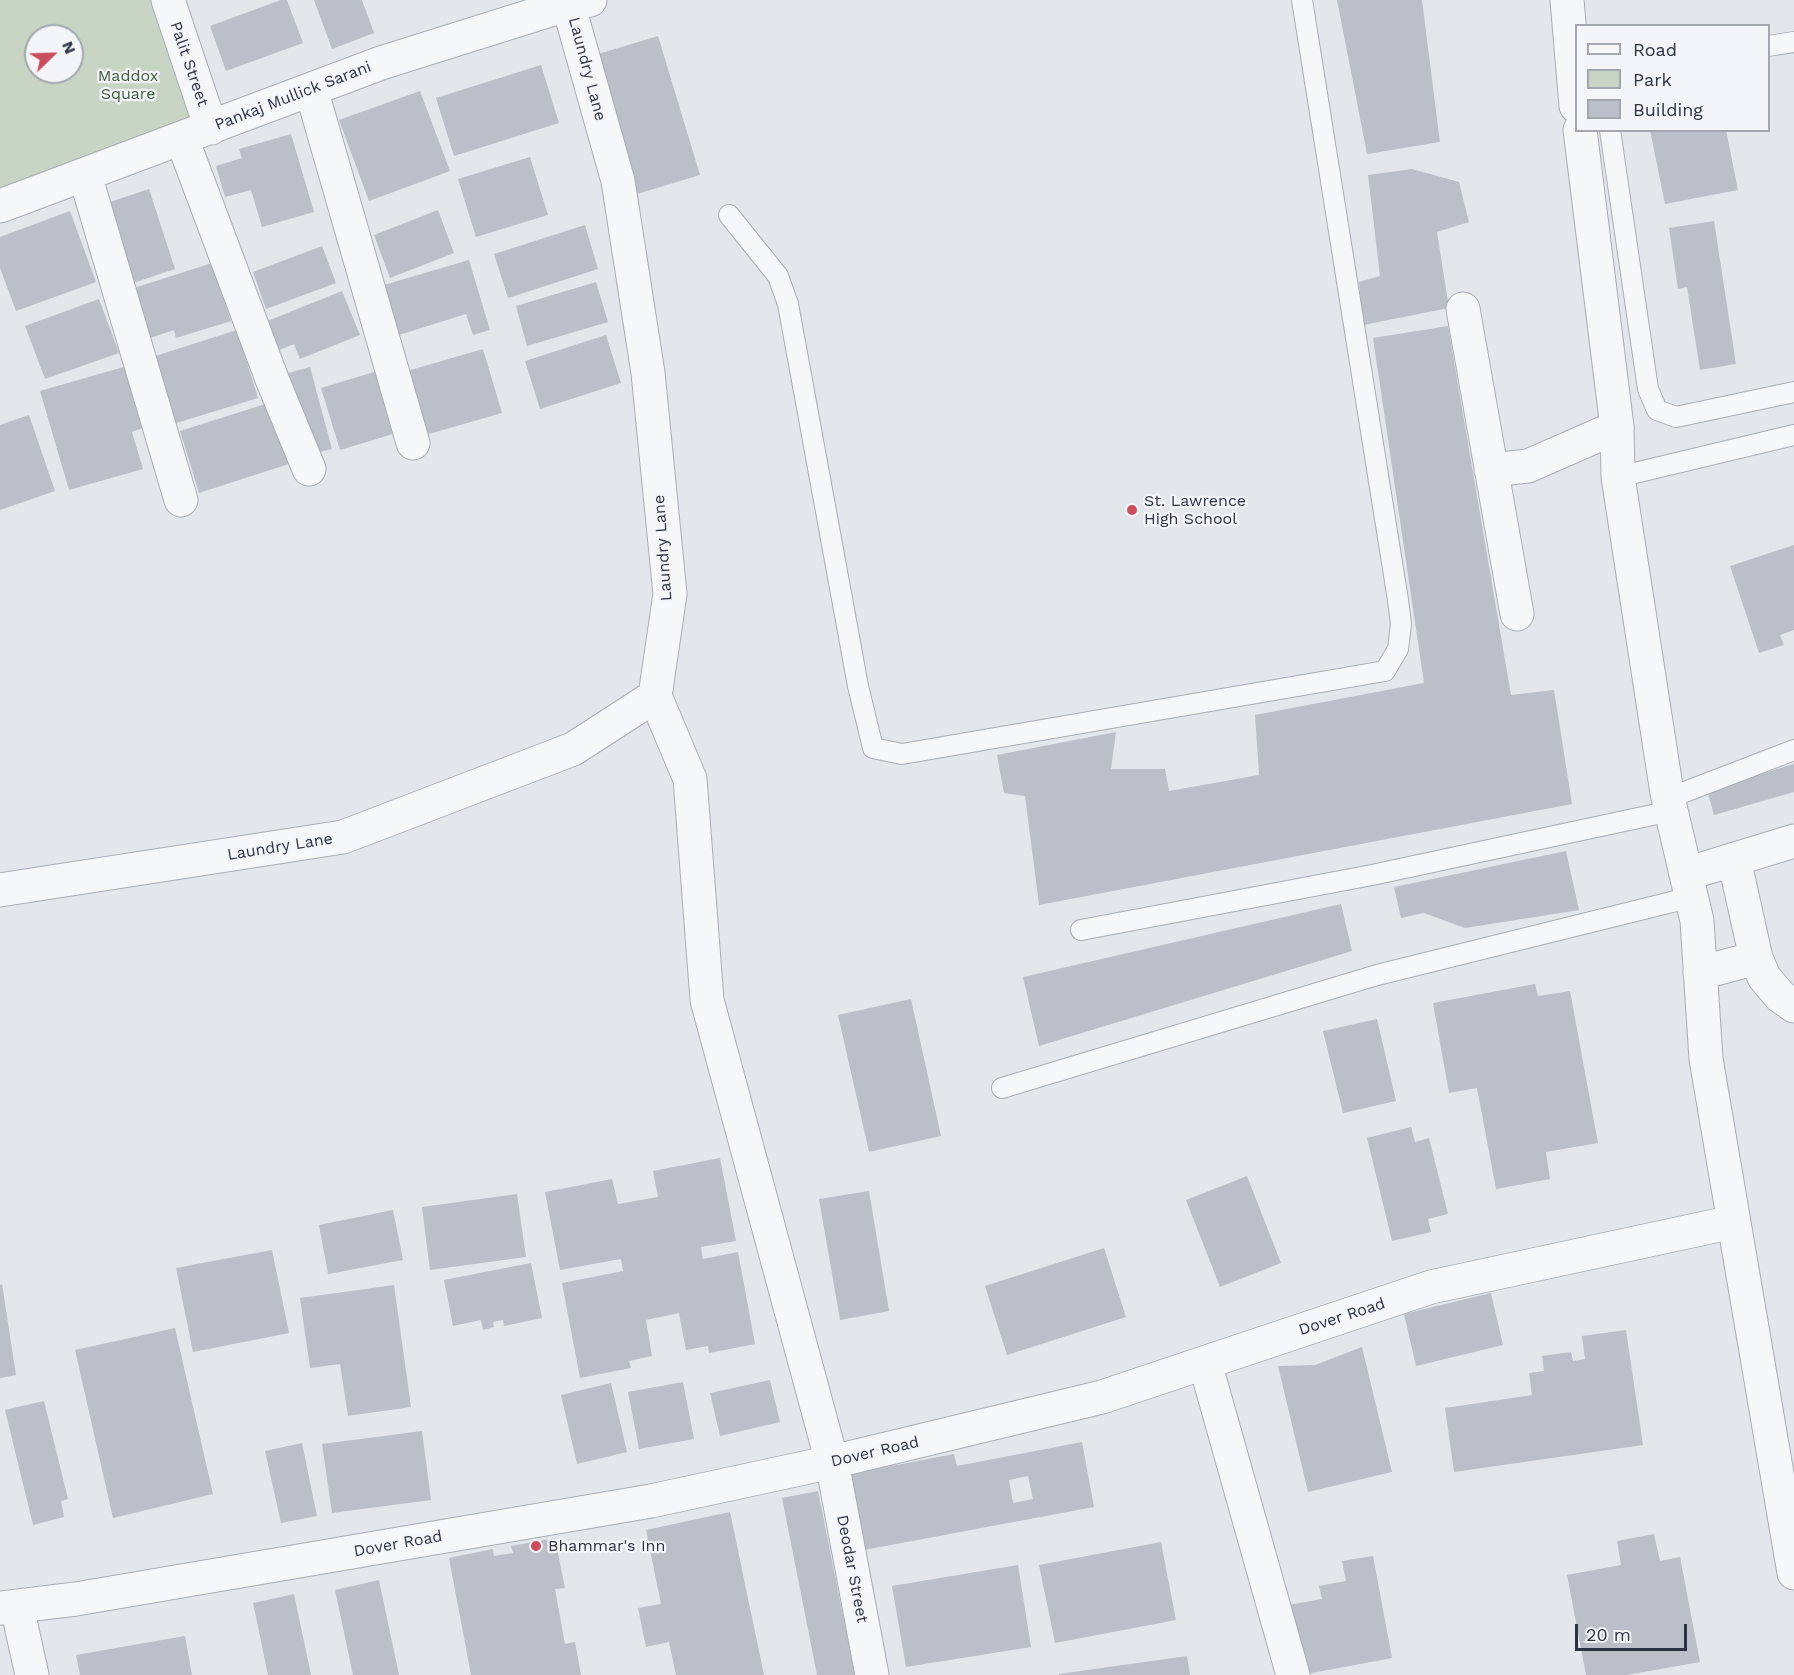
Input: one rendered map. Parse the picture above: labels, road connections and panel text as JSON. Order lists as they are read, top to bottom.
{
  "streets": {
    "street": [
      "Palit Street",
      "Laundry Lane",
      "Pankaj Mullick Sarani",
      "Dover Road",
      "Deodar Street"
    ]
  },
  "crossings": [
    ["Palit Street", "Pankaj Mullick Sarani"],
    ["Laundry Lane", "Pankaj Mullick Sarani"],
    ["Laundry Lane", "Deodar Street"],
    ["Dover Road", "Deodar Street"]
  ],
  "parks": ["Maddox Square"],
  "places": ["St. Lawrence High School", "Bhammar's Inn"],
  "legend": ["Road", "Park", "Building"],
  "scale_bar": "20 m",
  "north": "top right"
}
